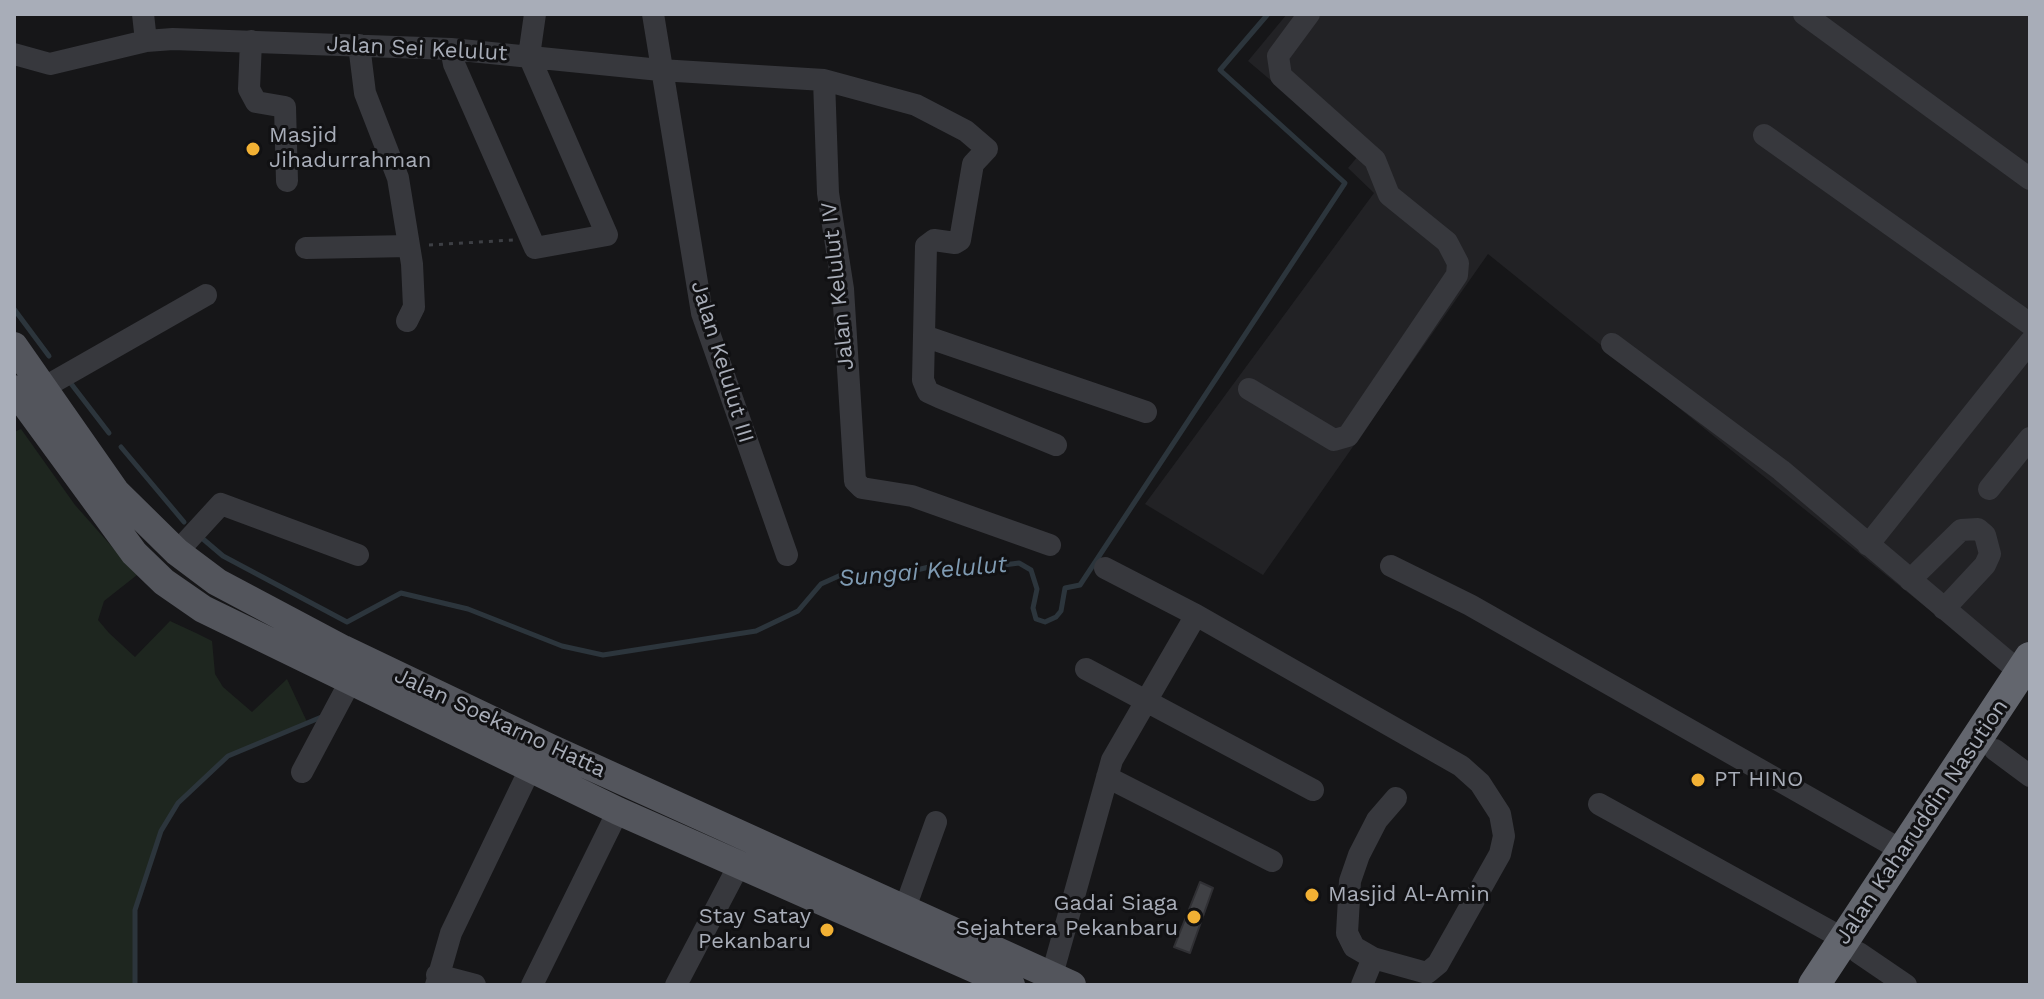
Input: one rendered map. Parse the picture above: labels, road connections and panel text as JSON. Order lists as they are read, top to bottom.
{
  "streets": {
    "highway": ["Jalan Kaharuddin Nasution"],
    "main road": ["Jalan Soekarno Hatta"],
    "street": ["Jalan Sei Kelulut", "Jalan Kelulut IV", "Jalan Kelulut III"]
  },
  "crossings": [
    ["Jalan Sei Kelulut", "Jalan Kelulut IV"],
    ["Jalan Sei Kelulut", "Jalan Kelulut III"]
  ],
  "water": ["Sungai Kelulut"],
  "places": [
    "Masjid Jihadurrahman",
    "PT HINO",
    "Masjid Al-Amin",
    "Gadai Siaga Sejahtera Pekanbaru",
    "Stay Satay Pekanbaru"
  ]
}
